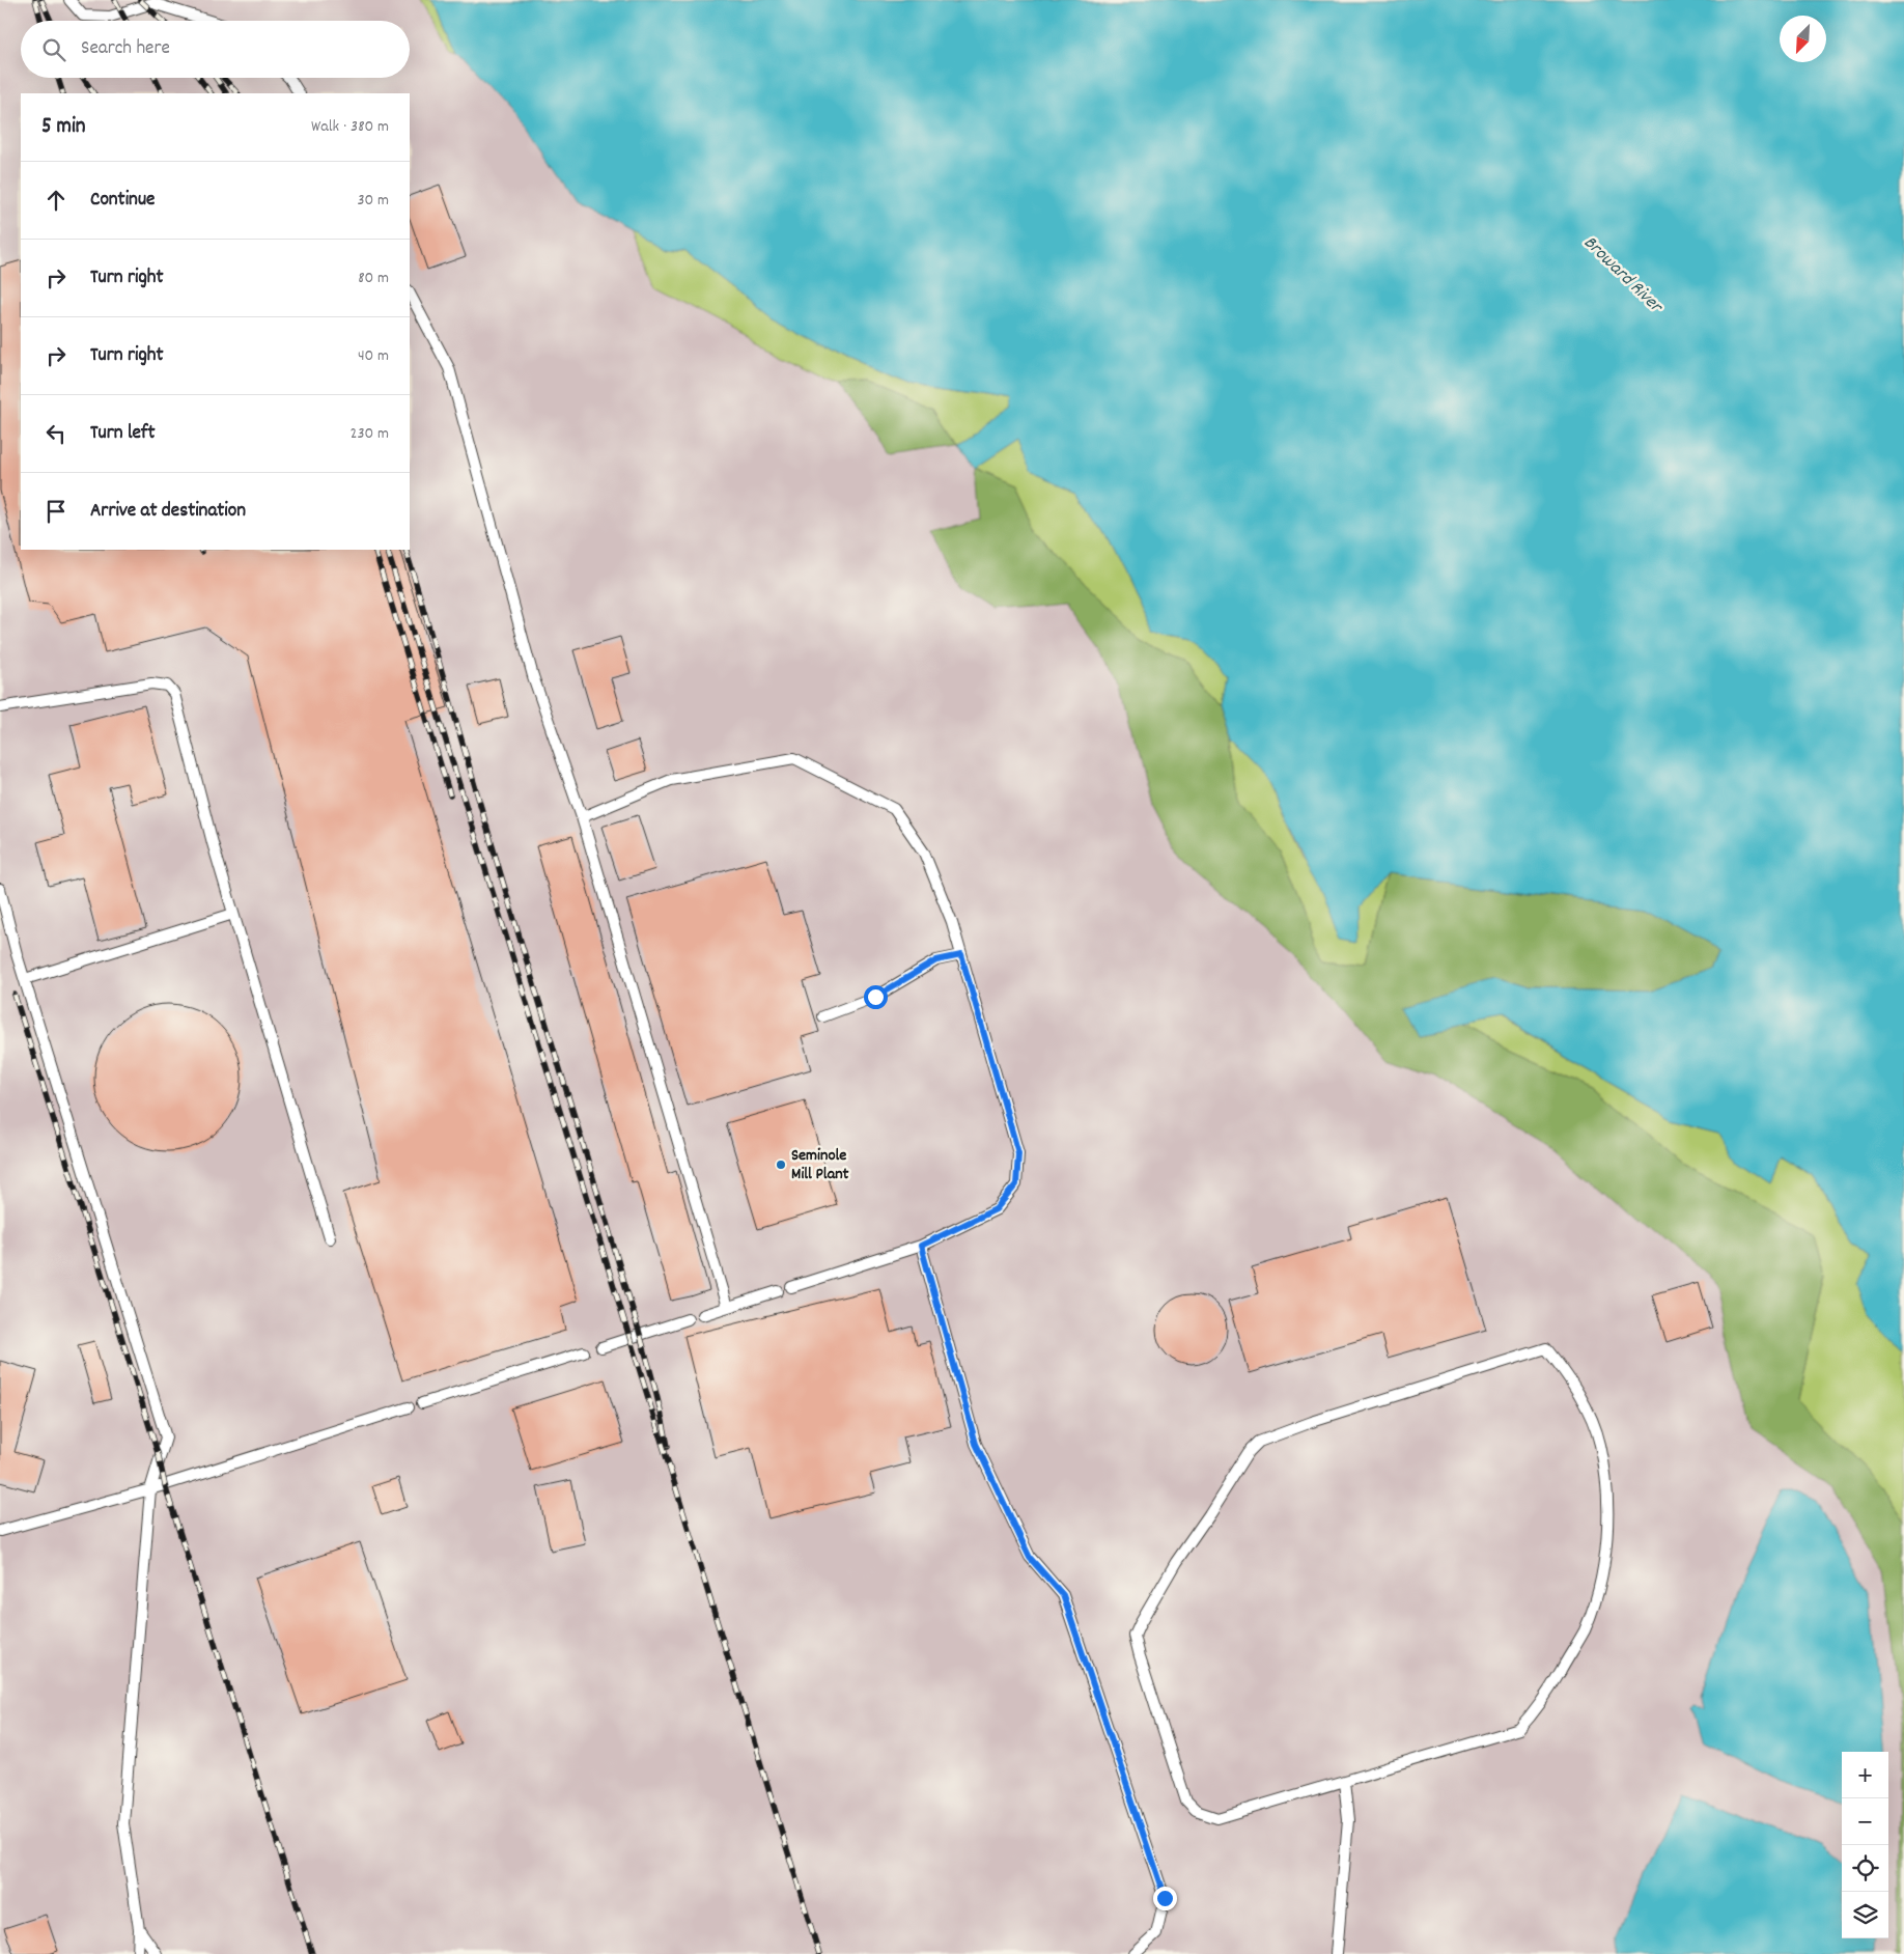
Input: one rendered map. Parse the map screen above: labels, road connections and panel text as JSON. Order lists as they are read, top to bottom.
{
  "water": ["Broward River"],
  "places": ["Seminole Mill Plant"],
  "north": "bottom left",
  "page": {
    "search": "Search here",
    "heading": ["5 min", "Walk · 380 m"],
    "list": [
      ["Continue", "30 m"],
      ["Turn right", "80 m"],
      ["Turn right", "40 m"],
      ["Turn left", "230 m"],
      "Arrive at destination"
    ],
    "map_buttons": ["+", "−"]
  }
}
